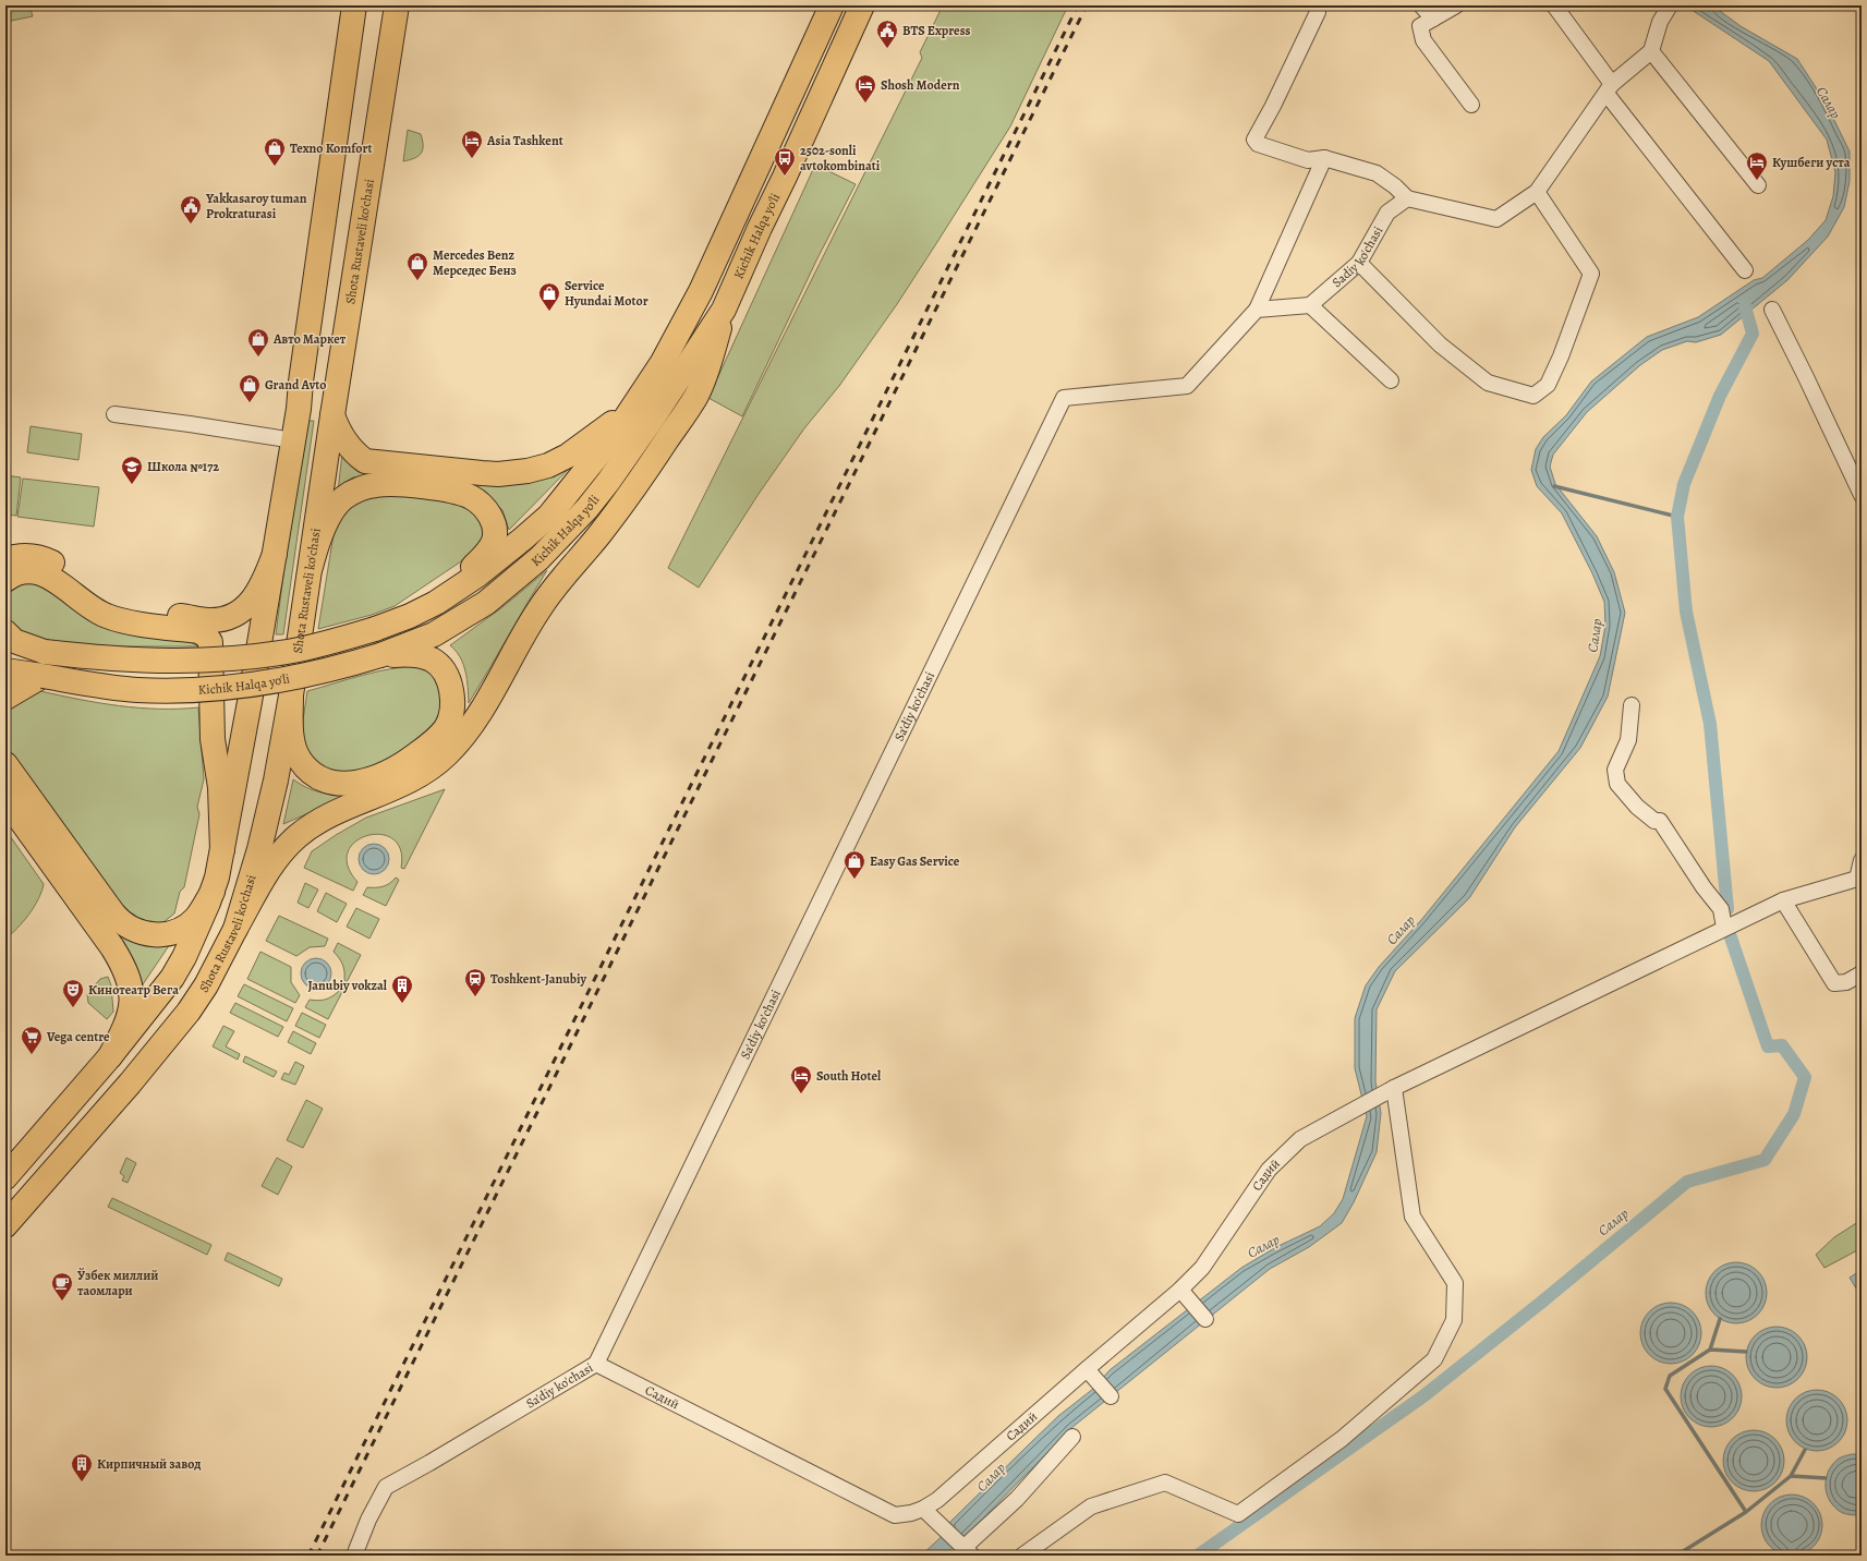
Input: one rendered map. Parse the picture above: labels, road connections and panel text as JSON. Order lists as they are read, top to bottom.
{
  "streets": {
    "main road": ["Kichik Halqa yo'li", "Shota Rustaveli ko'chasi"],
    "street": ["Sadiy ko'chasi", "Sa'diy ko'chasi", "Садий"]
  },
  "crossings": [
    ["Sa'diy ko'chasi", "Садий"]
  ],
  "water": ["Салар"],
  "places": {
    "public building": ["BTS Express", "Yakkasaroy tuman Prokraturasi"],
    "hotel": [
      "Shosh Modern",
      "Asia Tashkent",
      "Кушбеги уста",
      "South Hotel"
    ],
    "shop": [
      "Texno Komfort",
      "Mercedes Benz Мерседес Бенз",
      "Service Hyundai Motor",
      "Авто Маркет",
      "Grand Avto",
      "Easy Gas Service"
    ],
    "bus stop": ["2502-sonli avtokombinati"],
    "school or university": ["Школа №172"],
    "station": ["Toshkent-Janubiy"],
    "building": ["Janubiy vokzal", "Кирпичный завод"],
    "theatre": ["Кинотеатр Вега"],
    "supermarket": ["Vega centre"],
    "cafe": ["Ўзбек миллий таомлари"]
  }
}
